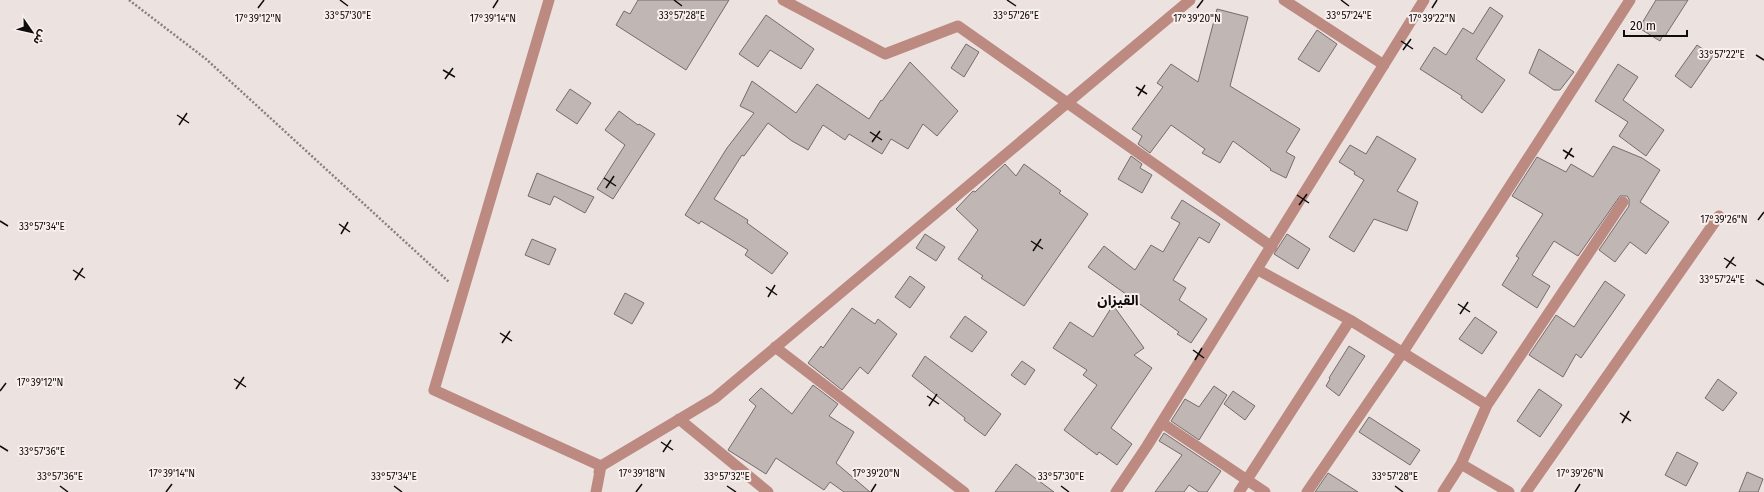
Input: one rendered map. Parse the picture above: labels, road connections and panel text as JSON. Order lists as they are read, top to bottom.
{
  "districts": ["القيزان"],
  "scale_bar": "20 m",
  "north": "bottom right",
  "coordinates": [
    "33°57'26\"E",
    "33°57'24\"E",
    "33°57'30\"E",
    "33°57'28\"E",
    "17°39'12\"N",
    "17°39'14\"N",
    "17°39'20\"N",
    "17°39'22\"N",
    "33°57'22\"E",
    "17°39'26\"N",
    "33°57'34\"E",
    "33°57'36\"E",
    "17°39'18\"N",
    "33°57'32\"E"
  ]
}
